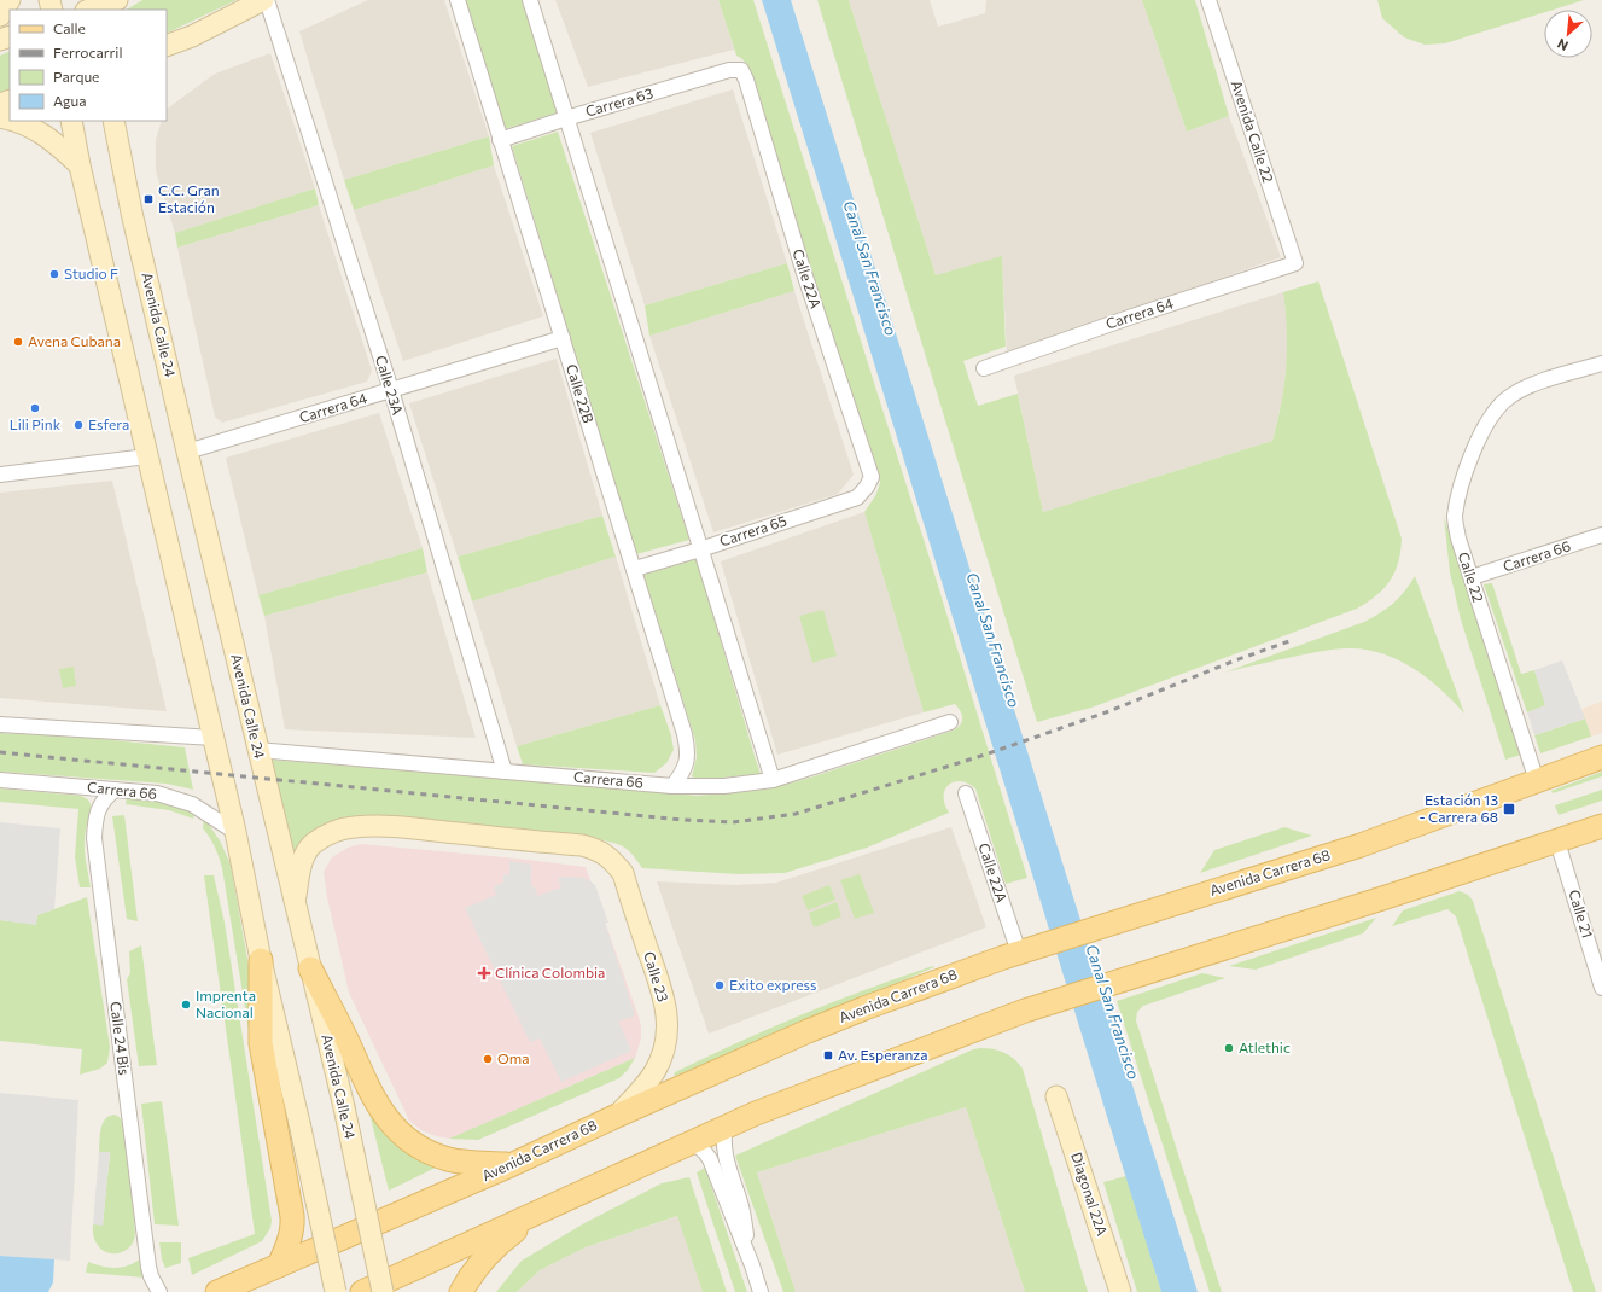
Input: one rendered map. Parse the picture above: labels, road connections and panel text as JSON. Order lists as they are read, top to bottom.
{
  "streets": {
    "main road": [
      "Avenida Calle 24",
      "Avenida Carrera 68",
      "Calle 23",
      "Diagonal 22A"
    ],
    "street": [
      "Carrera 63",
      "Avenida Calle 22",
      "Calle 22A",
      "Carrera 64",
      "Calle 23A",
      "Calle 22B",
      "Carrera 65",
      "Carrera 66",
      "Calle 22",
      "Calle 21",
      "Calle 24 Bis"
    ]
  },
  "crossings": [
    ["Carrera 63", "Calle 22A"],
    ["Carrera 63", "Calle 22B"],
    ["Avenida Calle 22", "Carrera 64"],
    ["Calle 22A", "Carrera 65"],
    ["Calle 22A", "Avenida Carrera 68"],
    ["Carrera 64", "Avenida Calle 24"],
    ["Carrera 64", "Calle 23A"],
    ["Carrera 64", "Calle 22B"],
    ["Avenida Calle 24", "Carrera 66"],
    ["Avenida Calle 24", "Calle 23"],
    ["Calle 23A", "Carrera 66"],
    ["Calle 22B", "Carrera 65"],
    ["Calle 22B", "Carrera 66"],
    ["Carrera 66", "Calle 22"],
    ["Carrera 66", "Calle 24 Bis"],
    ["Calle 22", "Avenida Carrera 68"],
    ["Avenida Carrera 68", "Calle 23"]
  ],
  "water": ["Canal San Francisco"],
  "places": {
    "transit": ["C.C. Gran Estación", "Estación 13 - Carrera 68", "Av. Esperanza"],
    "other": [
      "Studio F",
      "Avena Cubana",
      "Lili Pink",
      "Esfera",
      "Exito express",
      "Imprenta Nacional",
      "Atlethic",
      "Oma"
    ],
    "health": ["Clínica Colombia"]
  },
  "legend": [
    "Calle",
    "Ferrocarril",
    "Parque",
    "Agua"
  ],
  "north": "bottom left"
}
